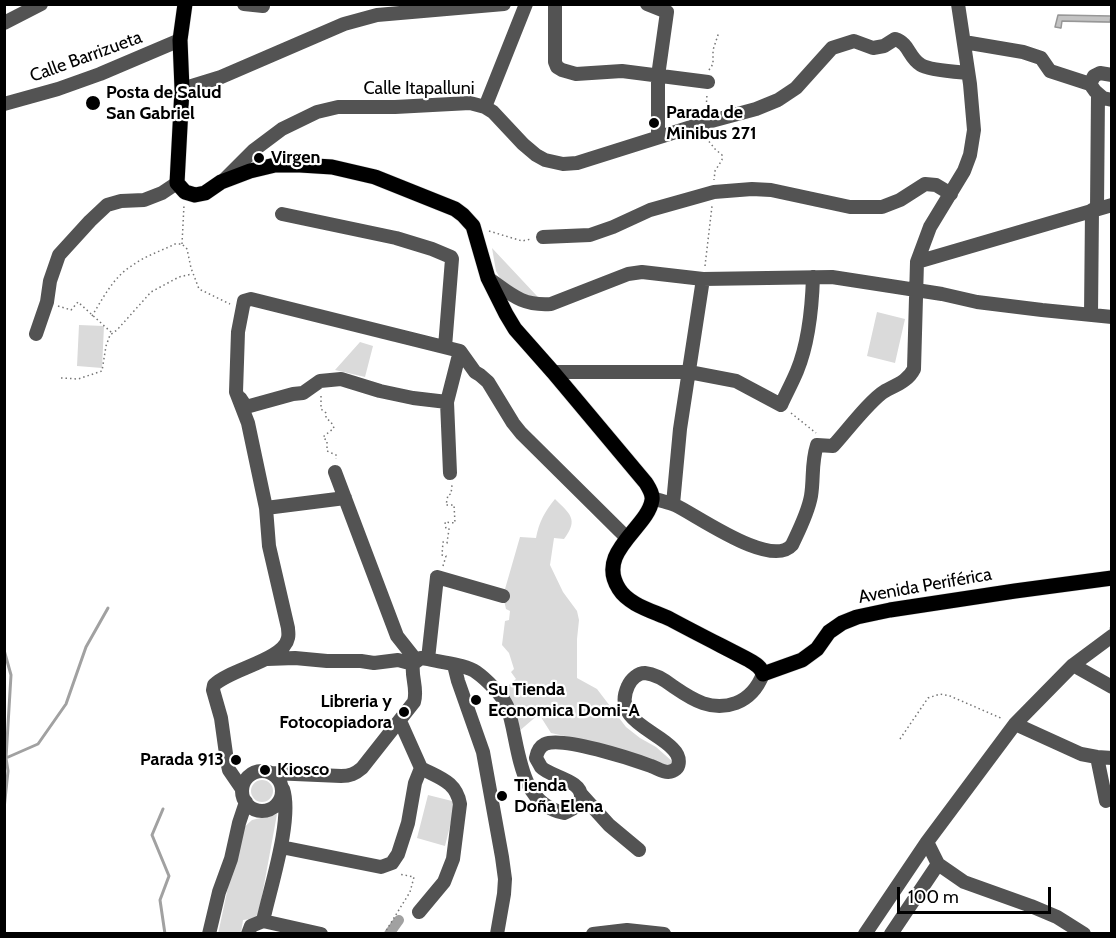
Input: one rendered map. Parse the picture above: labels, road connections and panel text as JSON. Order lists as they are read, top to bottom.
{
  "streets": {
    "main road": ["Avenida Periférica"],
    "street": ["Calle Barrizueta", "Calle Itapalluni"]
  },
  "places": [
    "Posta de Salud San Gabriel",
    "Parada de Minibus 271",
    "Virgen",
    "Su Tienda Economica Domi-A",
    "Libreria y Fotocopiadora",
    "Parada 913",
    "Kiosco",
    "Tienda Doña Elena"
  ],
  "scale_bar": "100 m"
}
